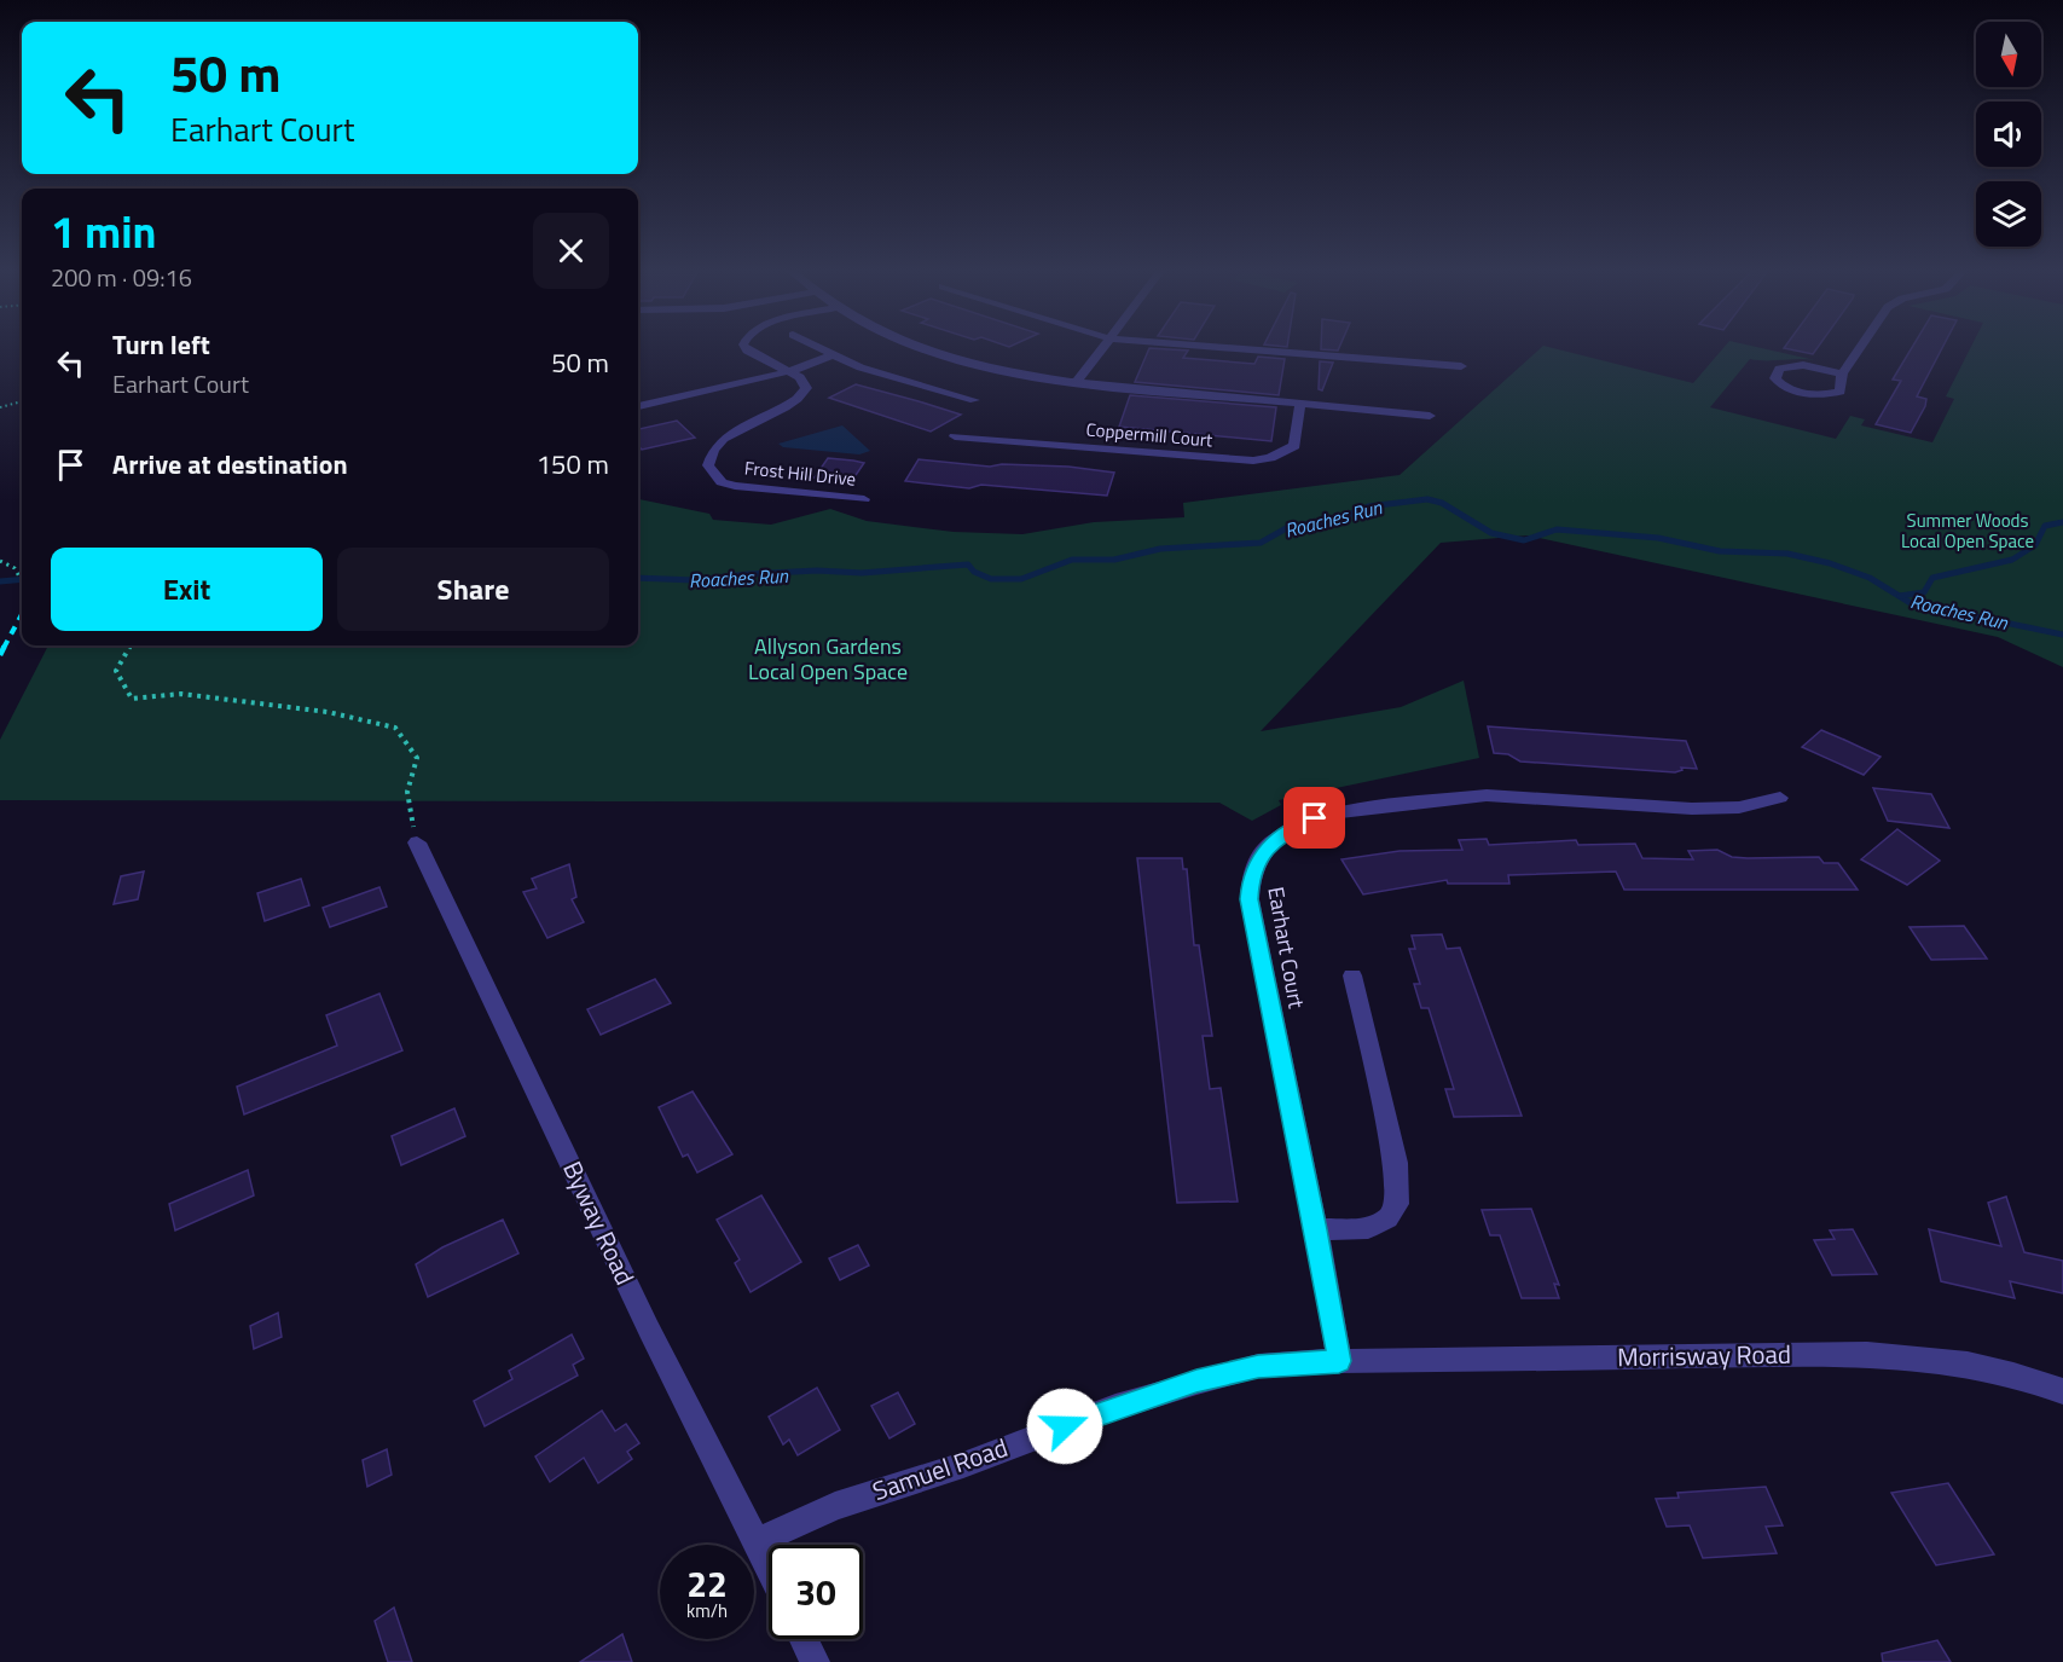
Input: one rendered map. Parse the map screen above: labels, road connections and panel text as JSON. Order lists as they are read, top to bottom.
{
  "streets": {
    "street": [
      "Coppermill Court",
      "Frost Hill Drive",
      "Earhart Court",
      "Byway Road",
      "Morrisway Road",
      "Samuel Road"
    ]
  },
  "crossings": [
    ["Earhart Court", "Morrisway Road"],
    ["Earhart Court", "Samuel Road"],
    ["Byway Road", "Samuel Road"],
    ["Morrisway Road", "Samuel Road"]
  ],
  "water": ["Roaches Run"],
  "parks": ["Summer Woods Local Open Space", "Allyson Gardens Local Open Space"],
  "north": "bottom",
  "page": {
    "turn": ["50 m", "Earhart Court"],
    "heading": ["1 min", "200 m · 09:16"],
    "list": [
      {
        "name": "Turn left",
        "note": "Earhart Court",
        "value": "50 m"
      },
      {
        "name": "Arrive at destination",
        "value": "150 m"
      }
    ],
    "buttons": ["Exit", "Share"],
    "speed": "22 km/h",
    "limit": "30"
  }
}
